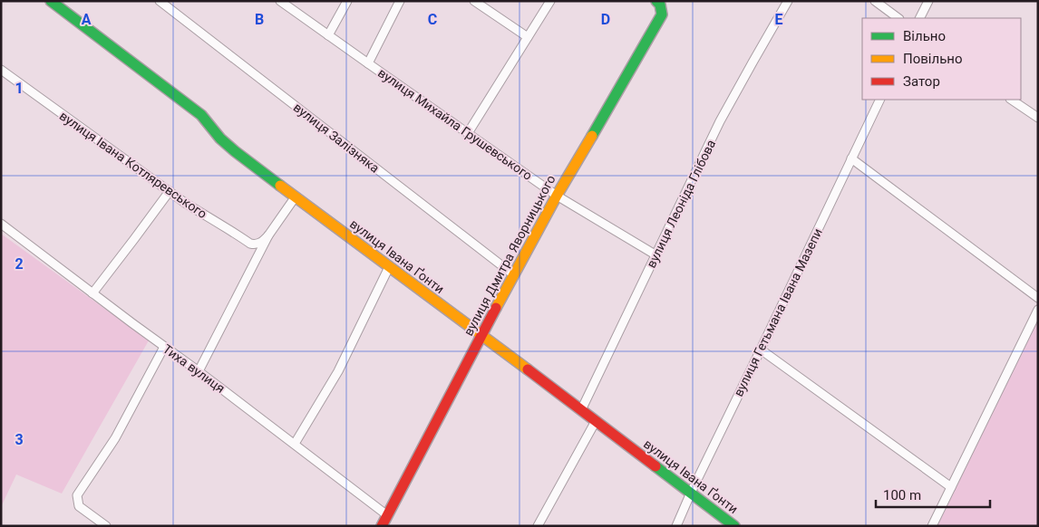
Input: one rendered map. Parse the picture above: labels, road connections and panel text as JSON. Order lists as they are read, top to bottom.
{
  "streets": {
    "street": [
      "вулиця Михайла Грушевського",
      "вулиця Залізняка",
      "вулиця Івана Котляревського",
      "вулиця Леоніда Глібова",
      "вулиця Дмитра Яворницького",
      "вулиця Івана Ґонти",
      "вулиця Гетьмана Івана Мазепи",
      "Тиха вулиця"
    ]
  },
  "crossings": [
    ["вулиця Михайла Грушевського", "вулиця Леоніда Глібова"],
    ["вулиця Михайла Грушевського", "вулиця Дмитра Яворницького"],
    ["вулиця Залізняка", "вулиця Дмитра Яворницького"],
    ["вулиця Леоніда Глібова", "вулиця Івана Ґонти"],
    ["вулиця Дмитра Яворницького", "вулиця Івана Ґонти"],
    ["вулиця Дмитра Яворницького", "Тиха вулиця"],
    ["вулиця Івана Ґонти", "вулиця Гетьмана Івана Мазепи"]
  ],
  "legend": ["Вільно", "Повільно", "Затор"],
  "scale_bar": "100 m",
  "grid": {
    "columns": [
      "A",
      "B",
      "C",
      "D",
      "E"
    ],
    "rows": ["1", "2", "3"]
  }
}
